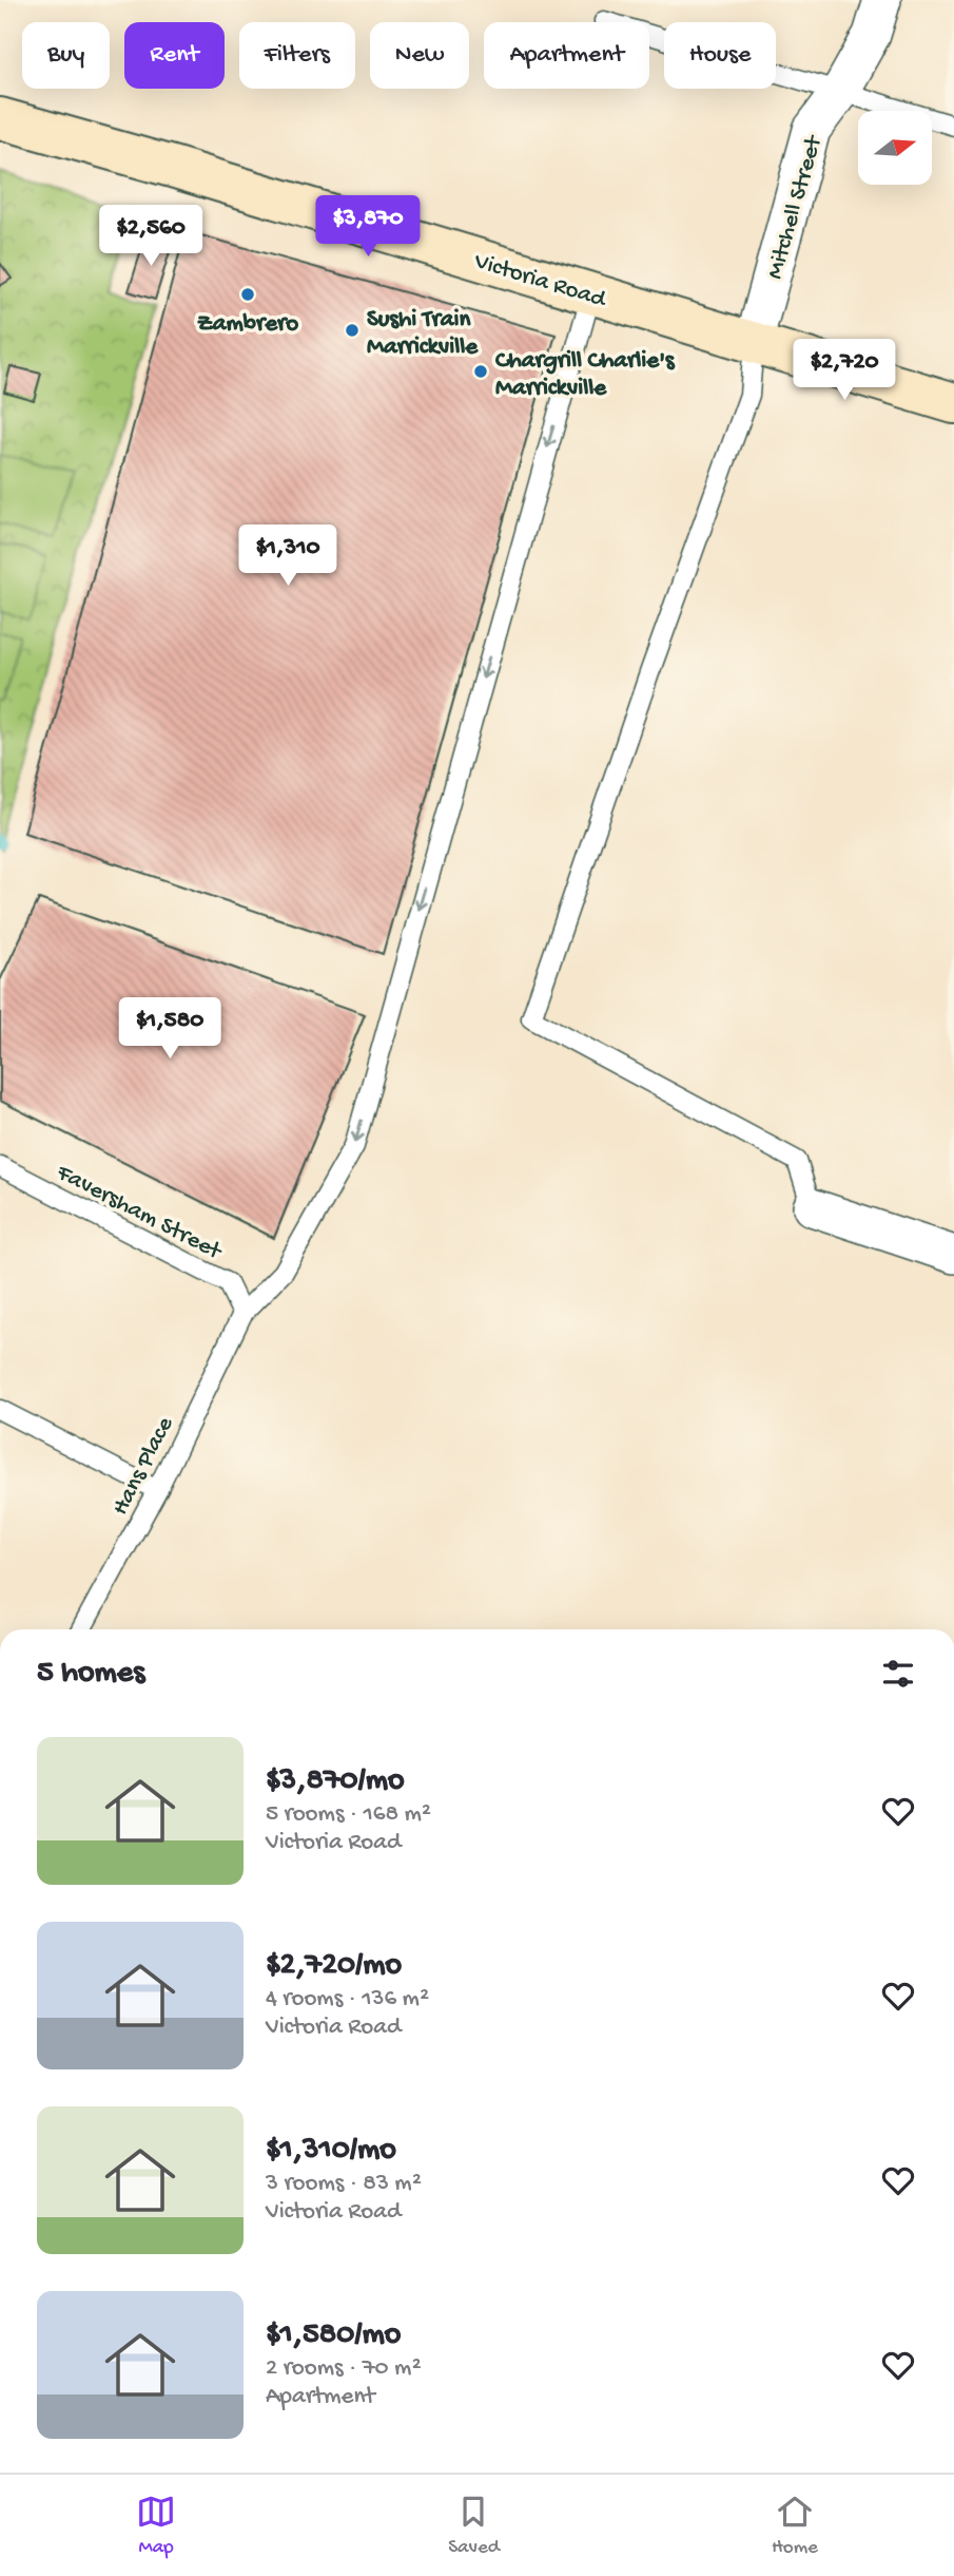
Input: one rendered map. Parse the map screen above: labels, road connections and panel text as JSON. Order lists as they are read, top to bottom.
{
  "streets": {
    "main road": ["Victoria Road"],
    "street": ["Mitchell Street"],
    "lane": ["Faversham Street", "Hans Place"]
  },
  "crossings": [
    ["Mitchell Street", "Victoria Road"],
    ["Victoria Road", "Hans Place"],
    ["Faversham Street", "Hans Place"]
  ],
  "one_way": ["Hans Place"],
  "places": ["Zambrero", "Sushi Train Marrickville", "Chargrill Charlie's Marrickville"],
  "north": "right",
  "page": {
    "chip": [
      "Buy",
      "Rent",
      "Filters",
      "New",
      "Apartment",
      "House"
    ],
    "price": [
      "$3,870",
      "$2,560",
      "$2,720",
      "$1,310",
      "$1,580"
    ],
    "heading": "5 homes",
    "list": [
      {
        "name": "$3,870/mo",
        "note": "5 rooms · 168 m² · Victoria Road"
      },
      {
        "name": "$2,720/mo",
        "note": "4 rooms · 136 m² · Victoria Road"
      },
      {
        "name": "$1,310/mo",
        "note": "3 rooms · 83 m² · Victoria Road"
      },
      {
        "name": "$1,580/mo",
        "note": "2 rooms · 70 m² · Apartment"
      }
    ],
    "tabs": ["Map", "Saved", "Home"]
  }
}
